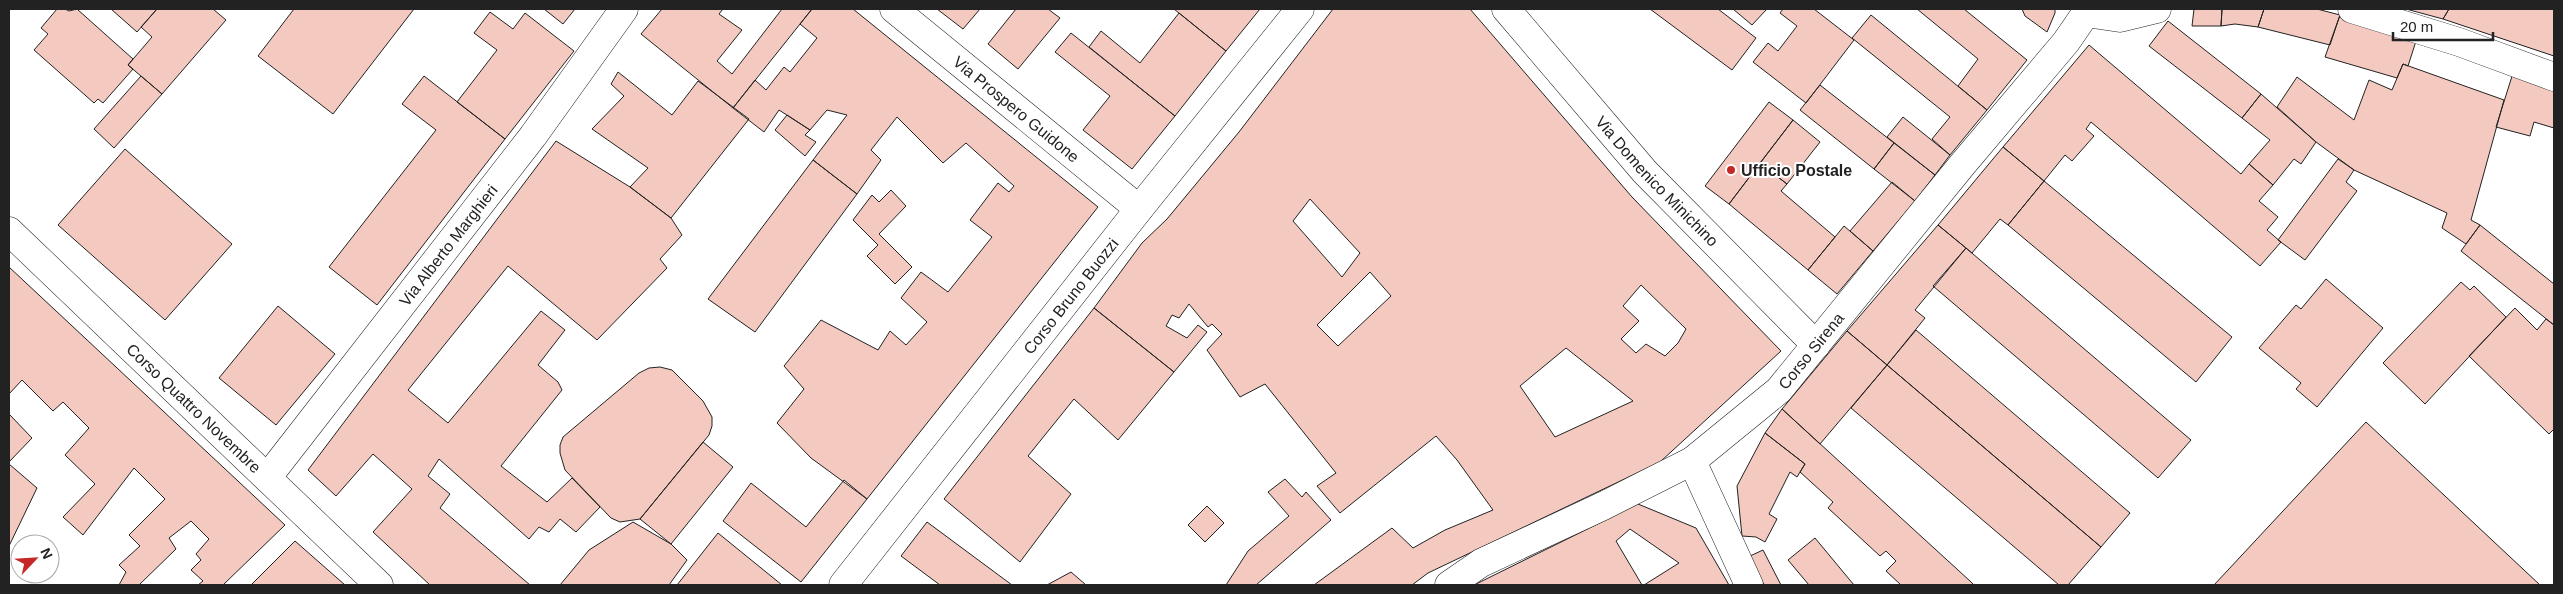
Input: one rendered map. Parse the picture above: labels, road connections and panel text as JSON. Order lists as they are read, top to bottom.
{
  "streets": {
    "street": [
      "Via Prospero Guidone",
      "Via Domenico Minichino",
      "Via Alberto Marghieri",
      "Corso Bruno Buozzi",
      "Corso Sirena",
      "Corso Quattro Novembre"
    ]
  },
  "crossings": [
    ["Via Prospero Guidone", "Corso Bruno Buozzi"],
    ["Via Domenico Minichino", "Corso Sirena"],
    ["Via Alberto Marghieri", "Corso Quattro Novembre"]
  ],
  "places": ["Ufficio Postale"],
  "scale_bar": "20 m",
  "north": "top right"
}
